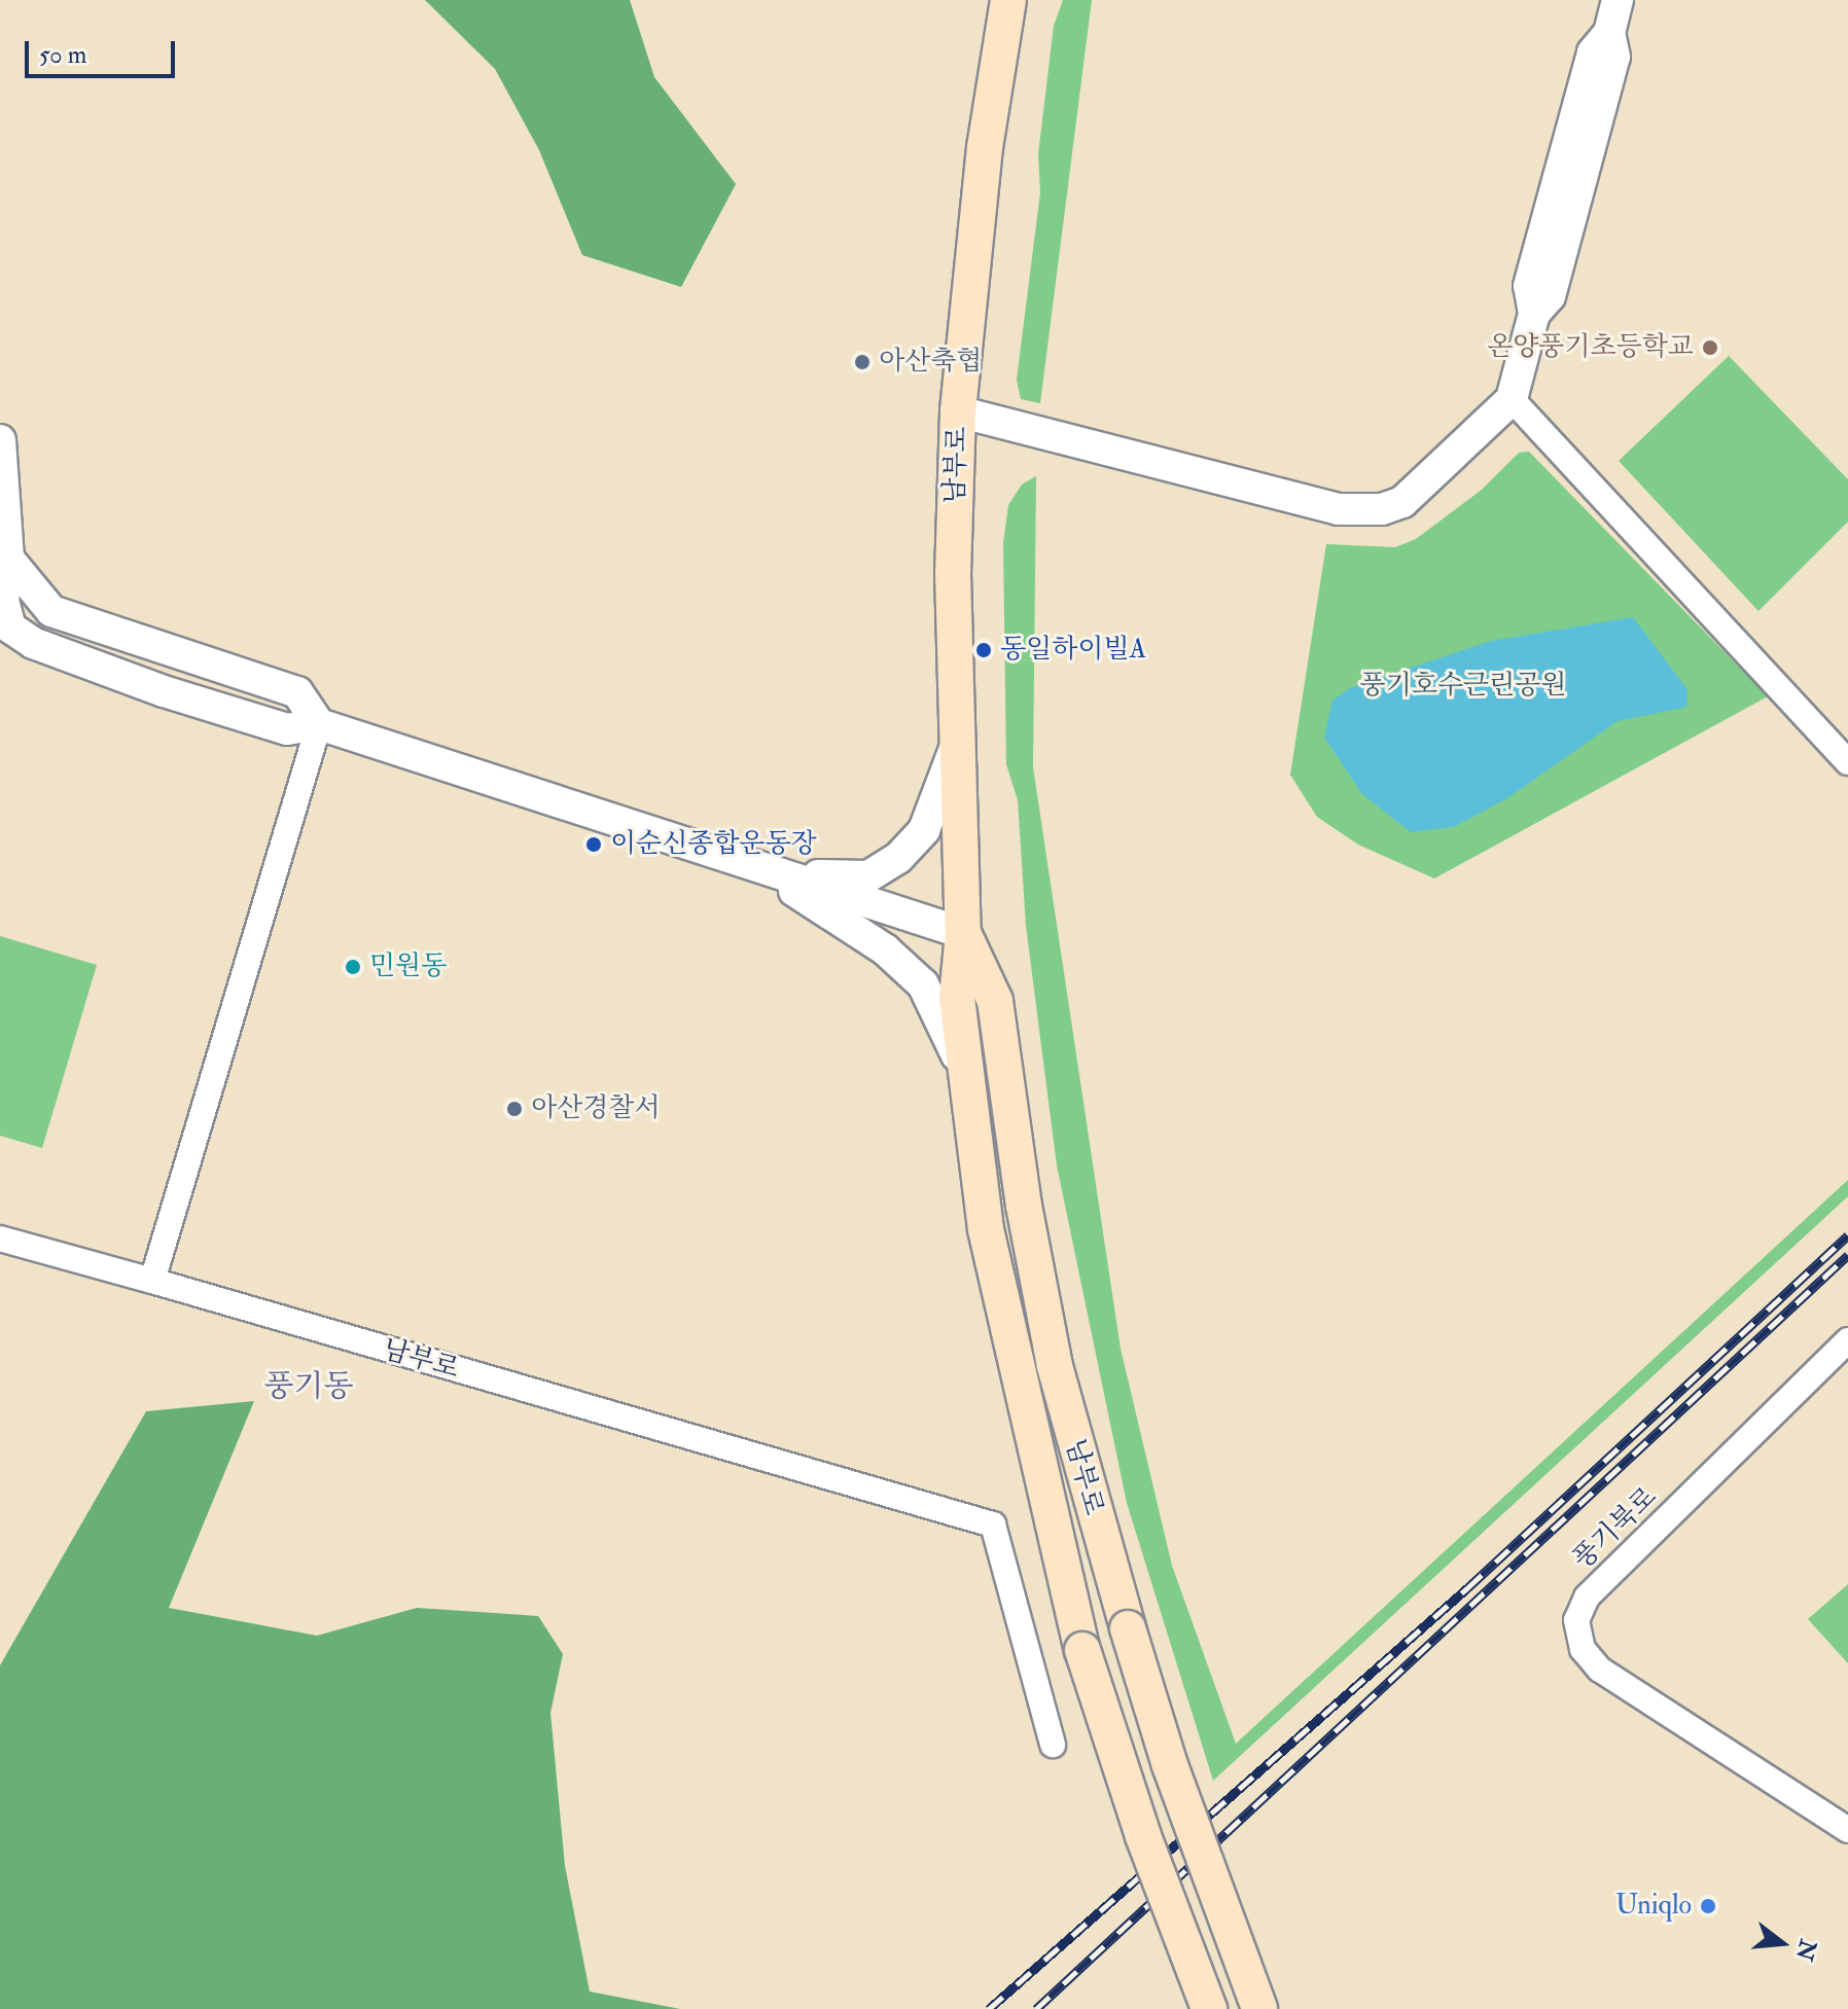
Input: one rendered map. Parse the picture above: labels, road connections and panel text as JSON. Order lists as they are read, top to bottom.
{
  "streets": {
    "main road": ["남부로"],
    "street": ["풍기북로"]
  },
  "districts": ["풍기동"],
  "parks": ["풍기호수근린공원"],
  "places": [
    "온양풍기초등학교",
    "아산축협",
    "동일하이빌A",
    "이순신종합운동장",
    "민원동",
    "아산경찰서",
    "Uniqlo"
  ],
  "scale_bar": "50 m",
  "north": "right"
}
